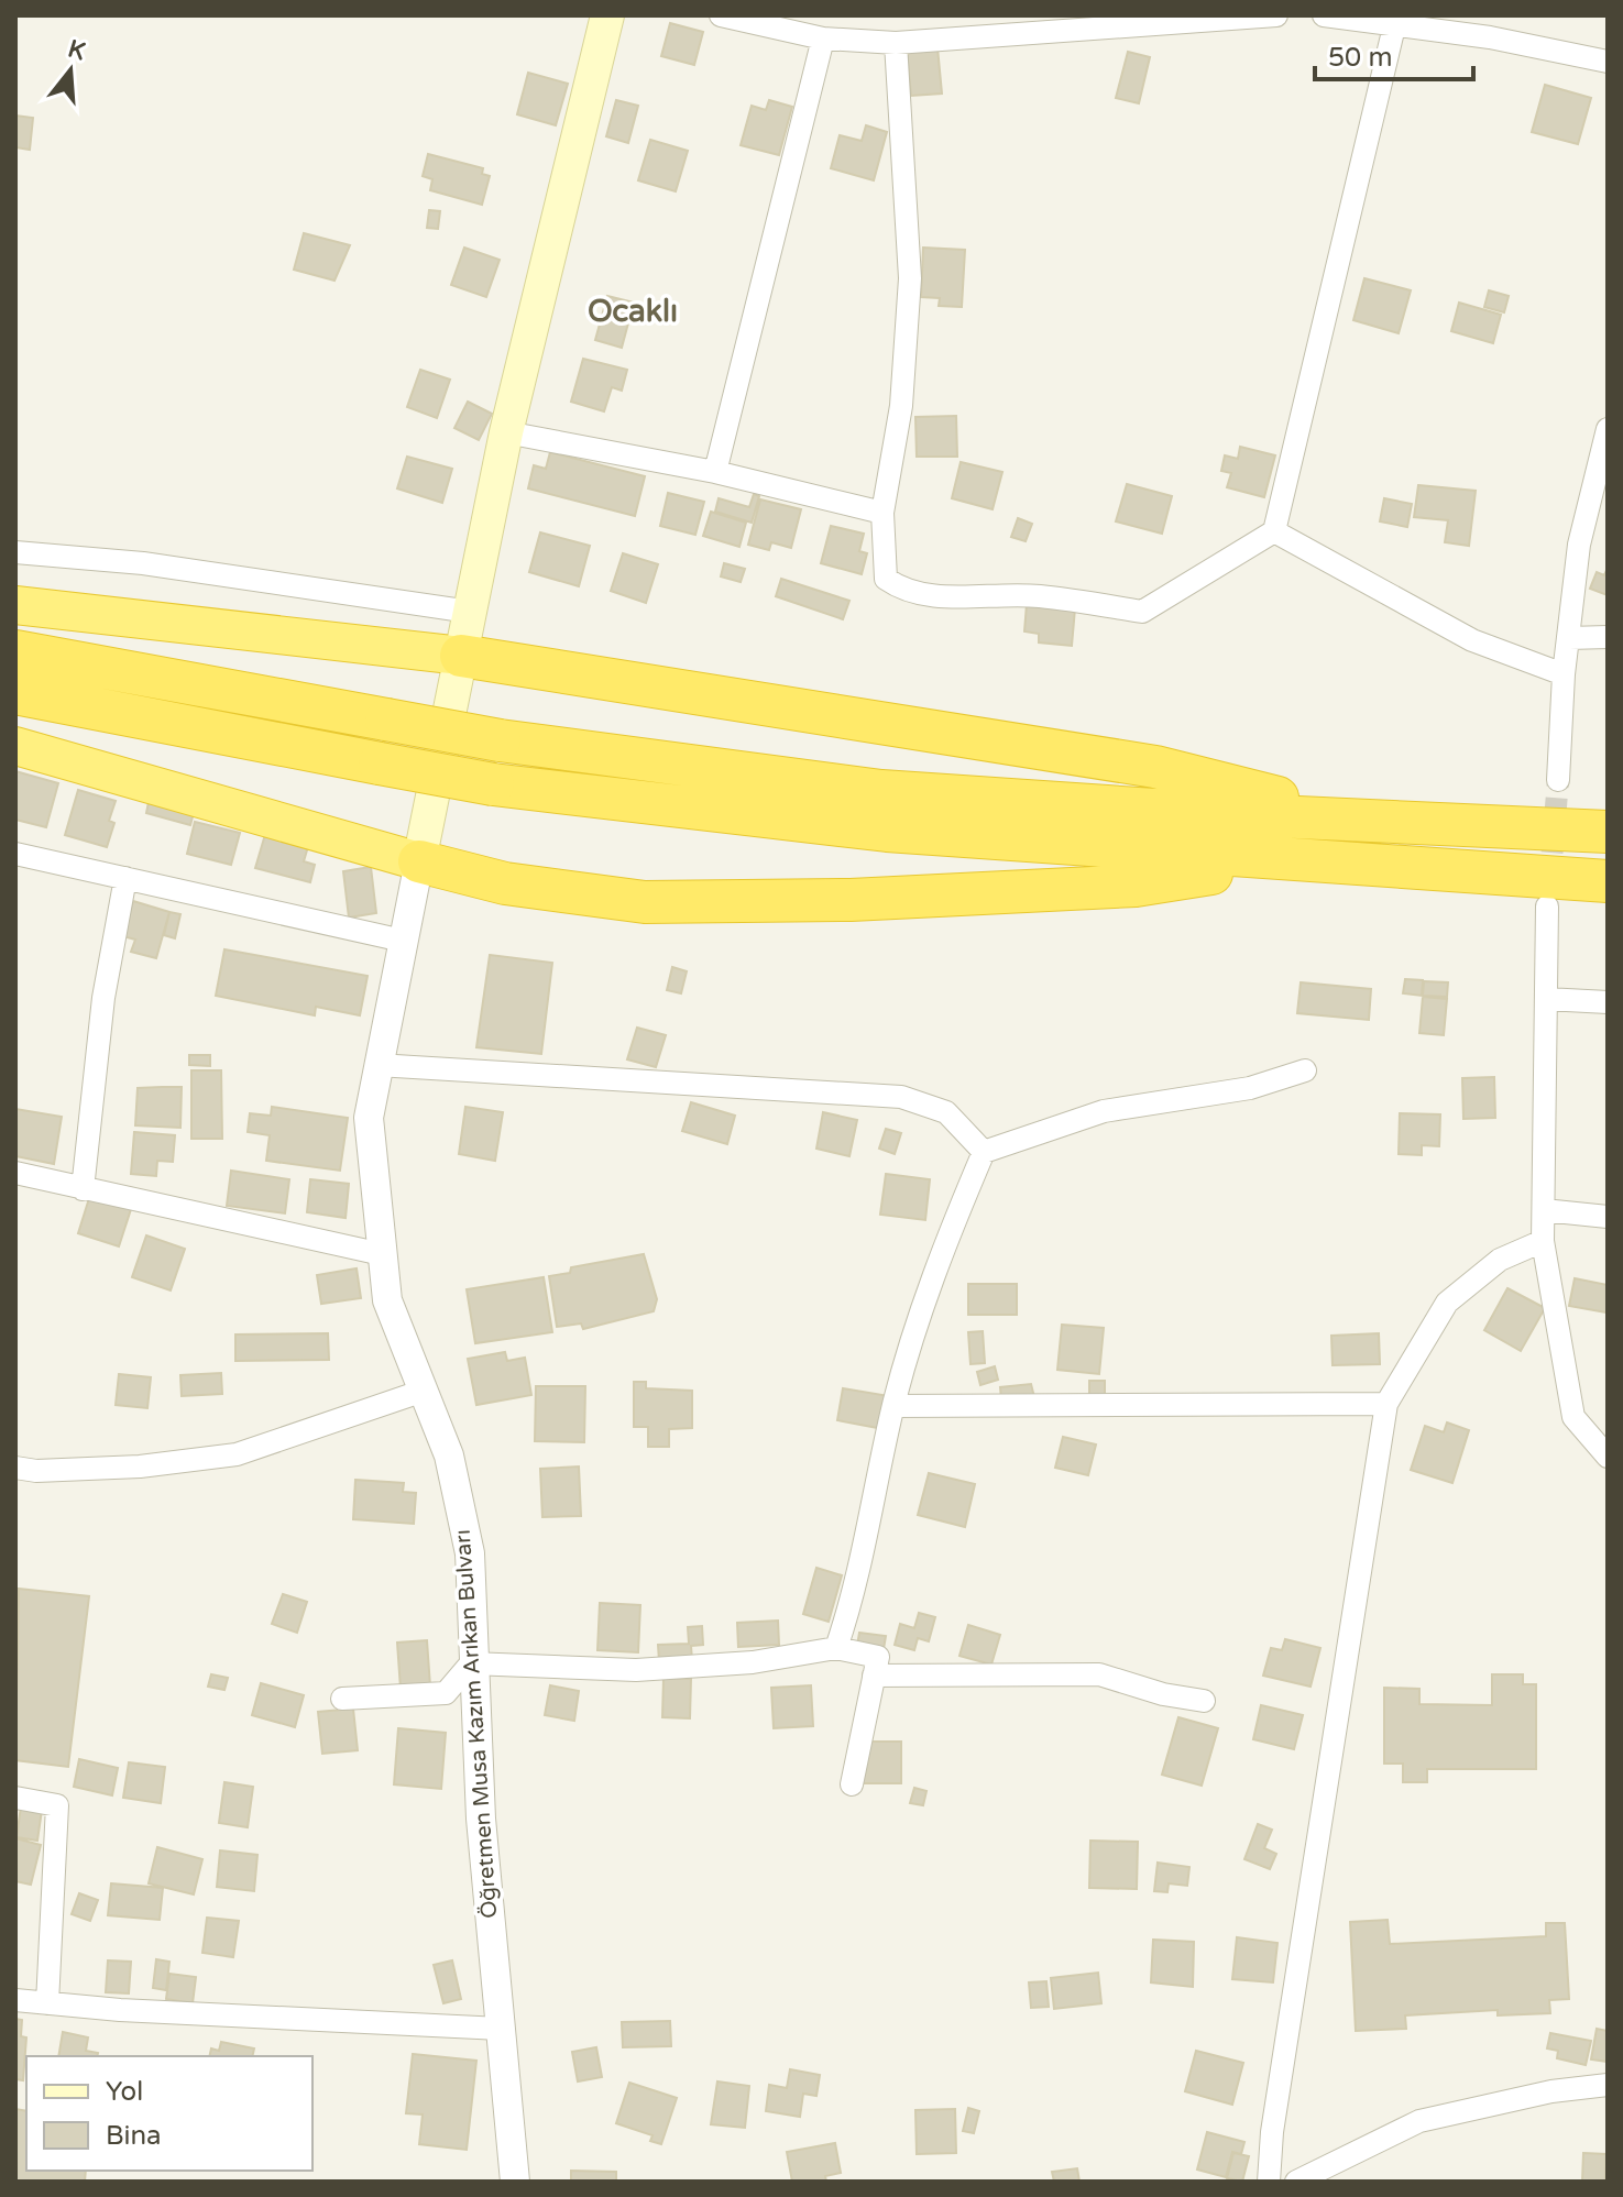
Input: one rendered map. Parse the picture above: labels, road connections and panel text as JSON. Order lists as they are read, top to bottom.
{
  "streets": {
    "street": ["Öğretmen Musa Kazım Arıkan Bulvarı"]
  },
  "districts": ["Ocaklı"],
  "legend": ["Yol", "Bina"],
  "scale_bar": "50 m",
  "north": "top"
}
